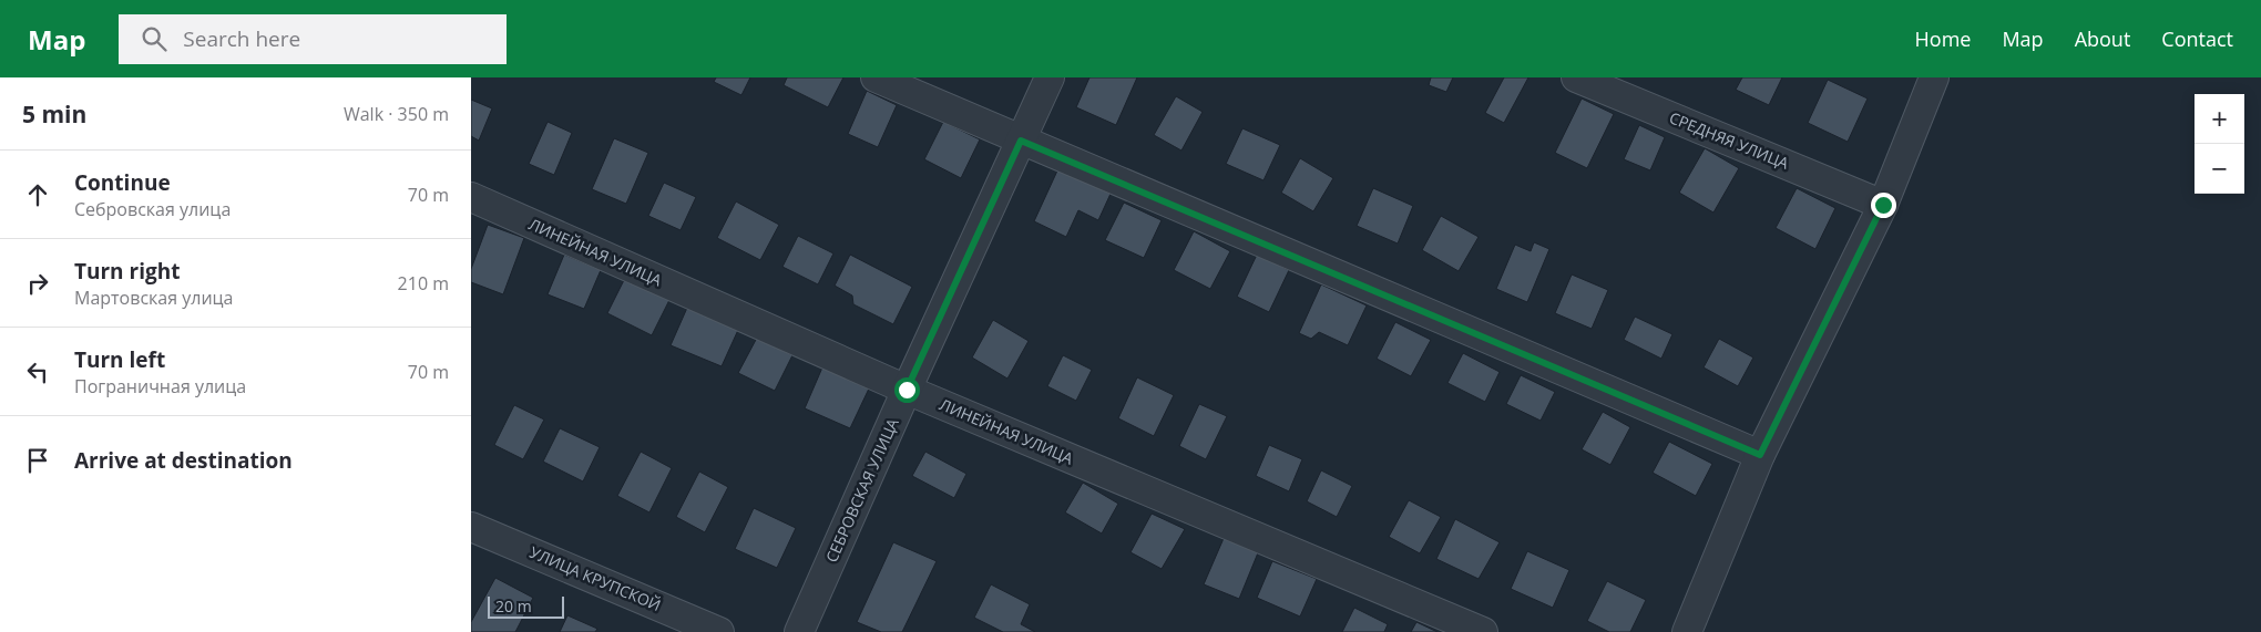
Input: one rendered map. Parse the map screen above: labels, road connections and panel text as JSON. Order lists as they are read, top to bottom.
{
  "streets": {
    "street": [
      "СРЕДНЯЯ УЛИЦА",
      "ЛИНЕЙНАЯ УЛИЦА",
      "СЕБРОВСКАЯ УЛИЦА",
      "УЛИЦА КРУПСКОЙ"
    ]
  },
  "crossings": [
    ["ЛИНЕЙНАЯ УЛИЦА", "СЕБРОВСКАЯ УЛИЦА"]
  ],
  "scale_bar": "20 m",
  "page": {
    "header": "Map",
    "search": "Search here",
    "nav": [
      "Home",
      "Map",
      "About",
      "Contact"
    ],
    "heading": ["5 min", "Walk · 350 m"],
    "map_buttons": ["+", "−"],
    "list": [
      ["Continue", "Себровская улица", "70 m"],
      ["Turn right", "Мартовская улица", "210 m"],
      ["Turn left", "Пограничная улица", "70 m"],
      "Arrive at destination"
    ],
    "scale": "20 m"
  }
}
